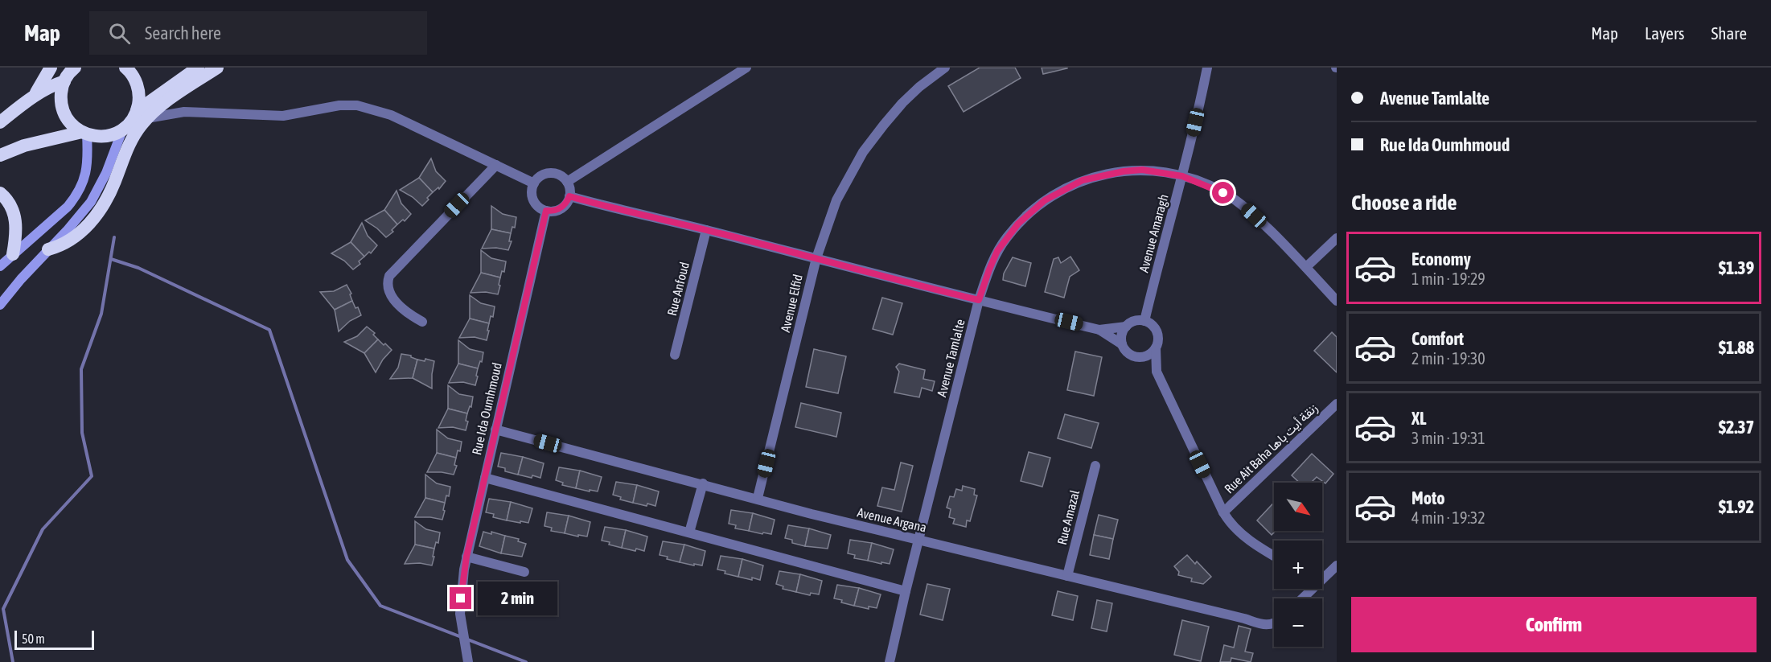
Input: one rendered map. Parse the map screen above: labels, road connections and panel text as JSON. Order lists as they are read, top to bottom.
{
  "streets": {
    "street": [
      "Avenue Amaragh",
      "Rue Anfoud",
      "Avenue Elfid",
      "Avenue Tamlalte",
      "Rue Ida Oumhmoud",
      "Rue Ait Baha زنقة أيت باها",
      "Rue Amazal",
      "Avenue Argana"
    ]
  },
  "crossings": [
    ["Avenue Amaragh", "Avenue Tamlalte"],
    ["Avenue Elfid", "Avenue Argana"],
    ["Avenue Tamlalte", "Avenue Argana"],
    ["Rue Ida Oumhmoud", "Avenue Argana"],
    ["Rue Amazal", "Avenue Argana"]
  ],
  "scale_bar": "50 m",
  "north": "bottom right",
  "page": {
    "header": "Map",
    "search": "Search here",
    "nav": ["Map", "Layers", "Share"],
    "banner": ["Avenue Tamlalte", "Rue Ida Oumhmoud"],
    "heading": "Choose a ride",
    "list": [
      {
        "name": "Economy",
        "note": "1 min · 19:29",
        "value": "$1.39"
      },
      {
        "name": "Comfort",
        "note": "2 min · 19:30",
        "value": "$1.88"
      },
      {
        "name": "XL",
        "note": "3 min · 19:31",
        "value": "$2.37"
      },
      {
        "name": "Moto",
        "note": "4 min · 19:32",
        "value": "$1.92"
      }
    ],
    "map_buttons": ["+", "−"],
    "bubble": "2 min",
    "buttons": "Confirm",
    "scale": "50 m"
  }
}
